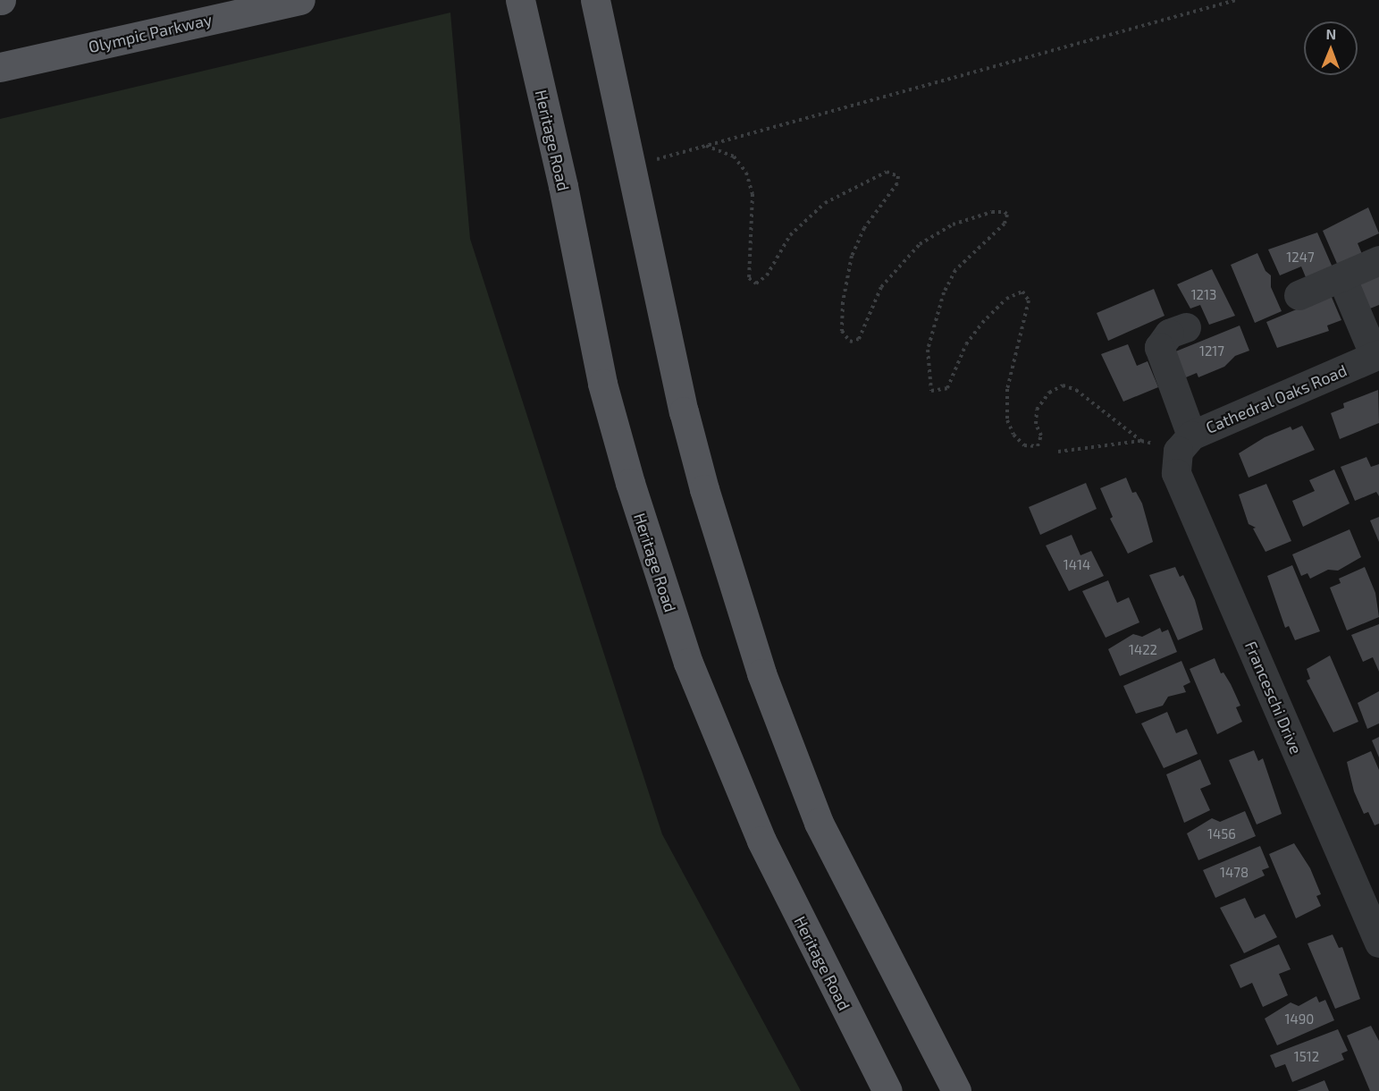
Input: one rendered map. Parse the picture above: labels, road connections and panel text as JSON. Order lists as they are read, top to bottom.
{
  "streets": {
    "main road": ["Olympic Parkway", "Heritage Road"],
    "street": ["Cathedral Oaks Road", "Franceschi Drive"]
  },
  "crossings": [
    ["Cathedral Oaks Road", "Franceschi Drive"]
  ],
  "house_numbers": [
    "1247",
    "1213",
    "1217",
    "1414",
    "1422",
    "1456",
    "1478",
    "1490",
    "1512"
  ],
  "north": "top"
}
